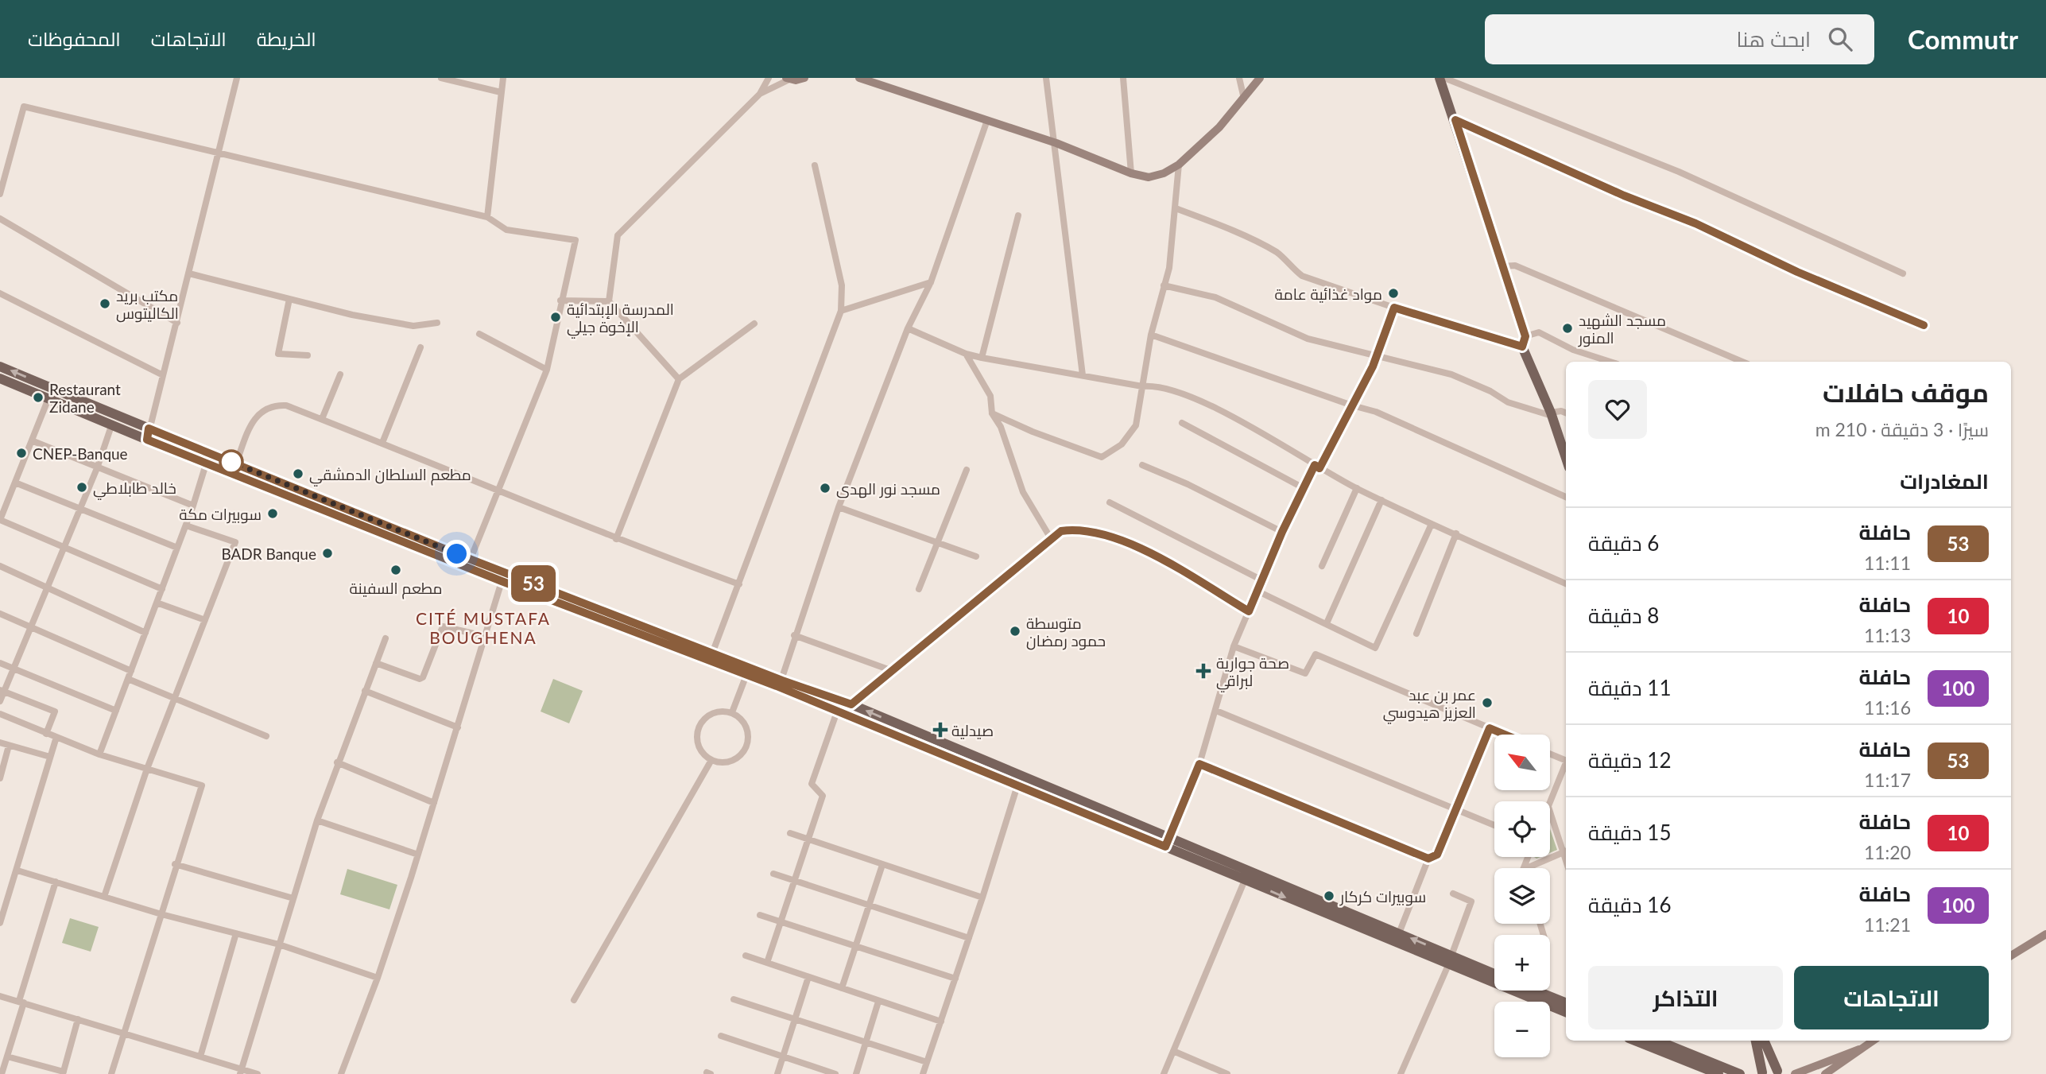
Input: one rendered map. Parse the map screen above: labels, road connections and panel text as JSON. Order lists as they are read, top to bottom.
{
  "districts": ["CITÉ MUSTAFA BOUGHENA"],
  "places": {
    "other": [
      "مواد غذائية عامة",
      "مكتب بريد الكاليتوس",
      "المدرسة الإبتدائية الإخوة جيلي",
      "مسجد الشهيد المنور",
      "Restaurant Zidane",
      "CNEP-Banque",
      "مطعم السلطان الدمشقي",
      "خالد طابلاطي",
      "مسجد نور الهدى",
      "سوبيرات مكة",
      "BADR Banque",
      "مطعم السفينة",
      "متوسطة حمود رمضان",
      "عمر بن عبد العزيز هيدوسي",
      "سوبيرات كركار"
    ],
    "health": ["صحة جوارية لبراقي", "صيدلية"]
  },
  "lines": ["bus line 53"],
  "north": "top left",
  "page": {
    "header": "Commutr",
    "search": "ابحث هنا",
    "nav": ["الخريطة", "الاتجاهات", "المحفوظات"],
    "on_map": "53",
    "heading": [
      ["موقف حافلات", "سيرًا · 3 دقيقة · 210 m"],
      "المغادرات"
    ],
    "list": [
      {
        "mark": "53",
        "name": "حافلة",
        "note": "11:11",
        "value": "6 دقيقة"
      },
      {
        "mark": "10",
        "name": "حافلة",
        "note": "11:13",
        "value": "8 دقيقة"
      },
      {
        "mark": "100",
        "name": "حافلة",
        "note": "11:16",
        "value": "11 دقيقة"
      },
      {
        "mark": "53",
        "name": "حافلة",
        "note": "11:17",
        "value": "12 دقيقة"
      },
      {
        "mark": "10",
        "name": "حافلة",
        "note": "11:20",
        "value": "15 دقيقة"
      },
      {
        "mark": "100",
        "name": "حافلة",
        "note": "11:21",
        "value": "16 دقيقة"
      }
    ],
    "map_buttons": ["+", "−"],
    "buttons": ["الاتجاهات", "التذاكر"]
  }
}
